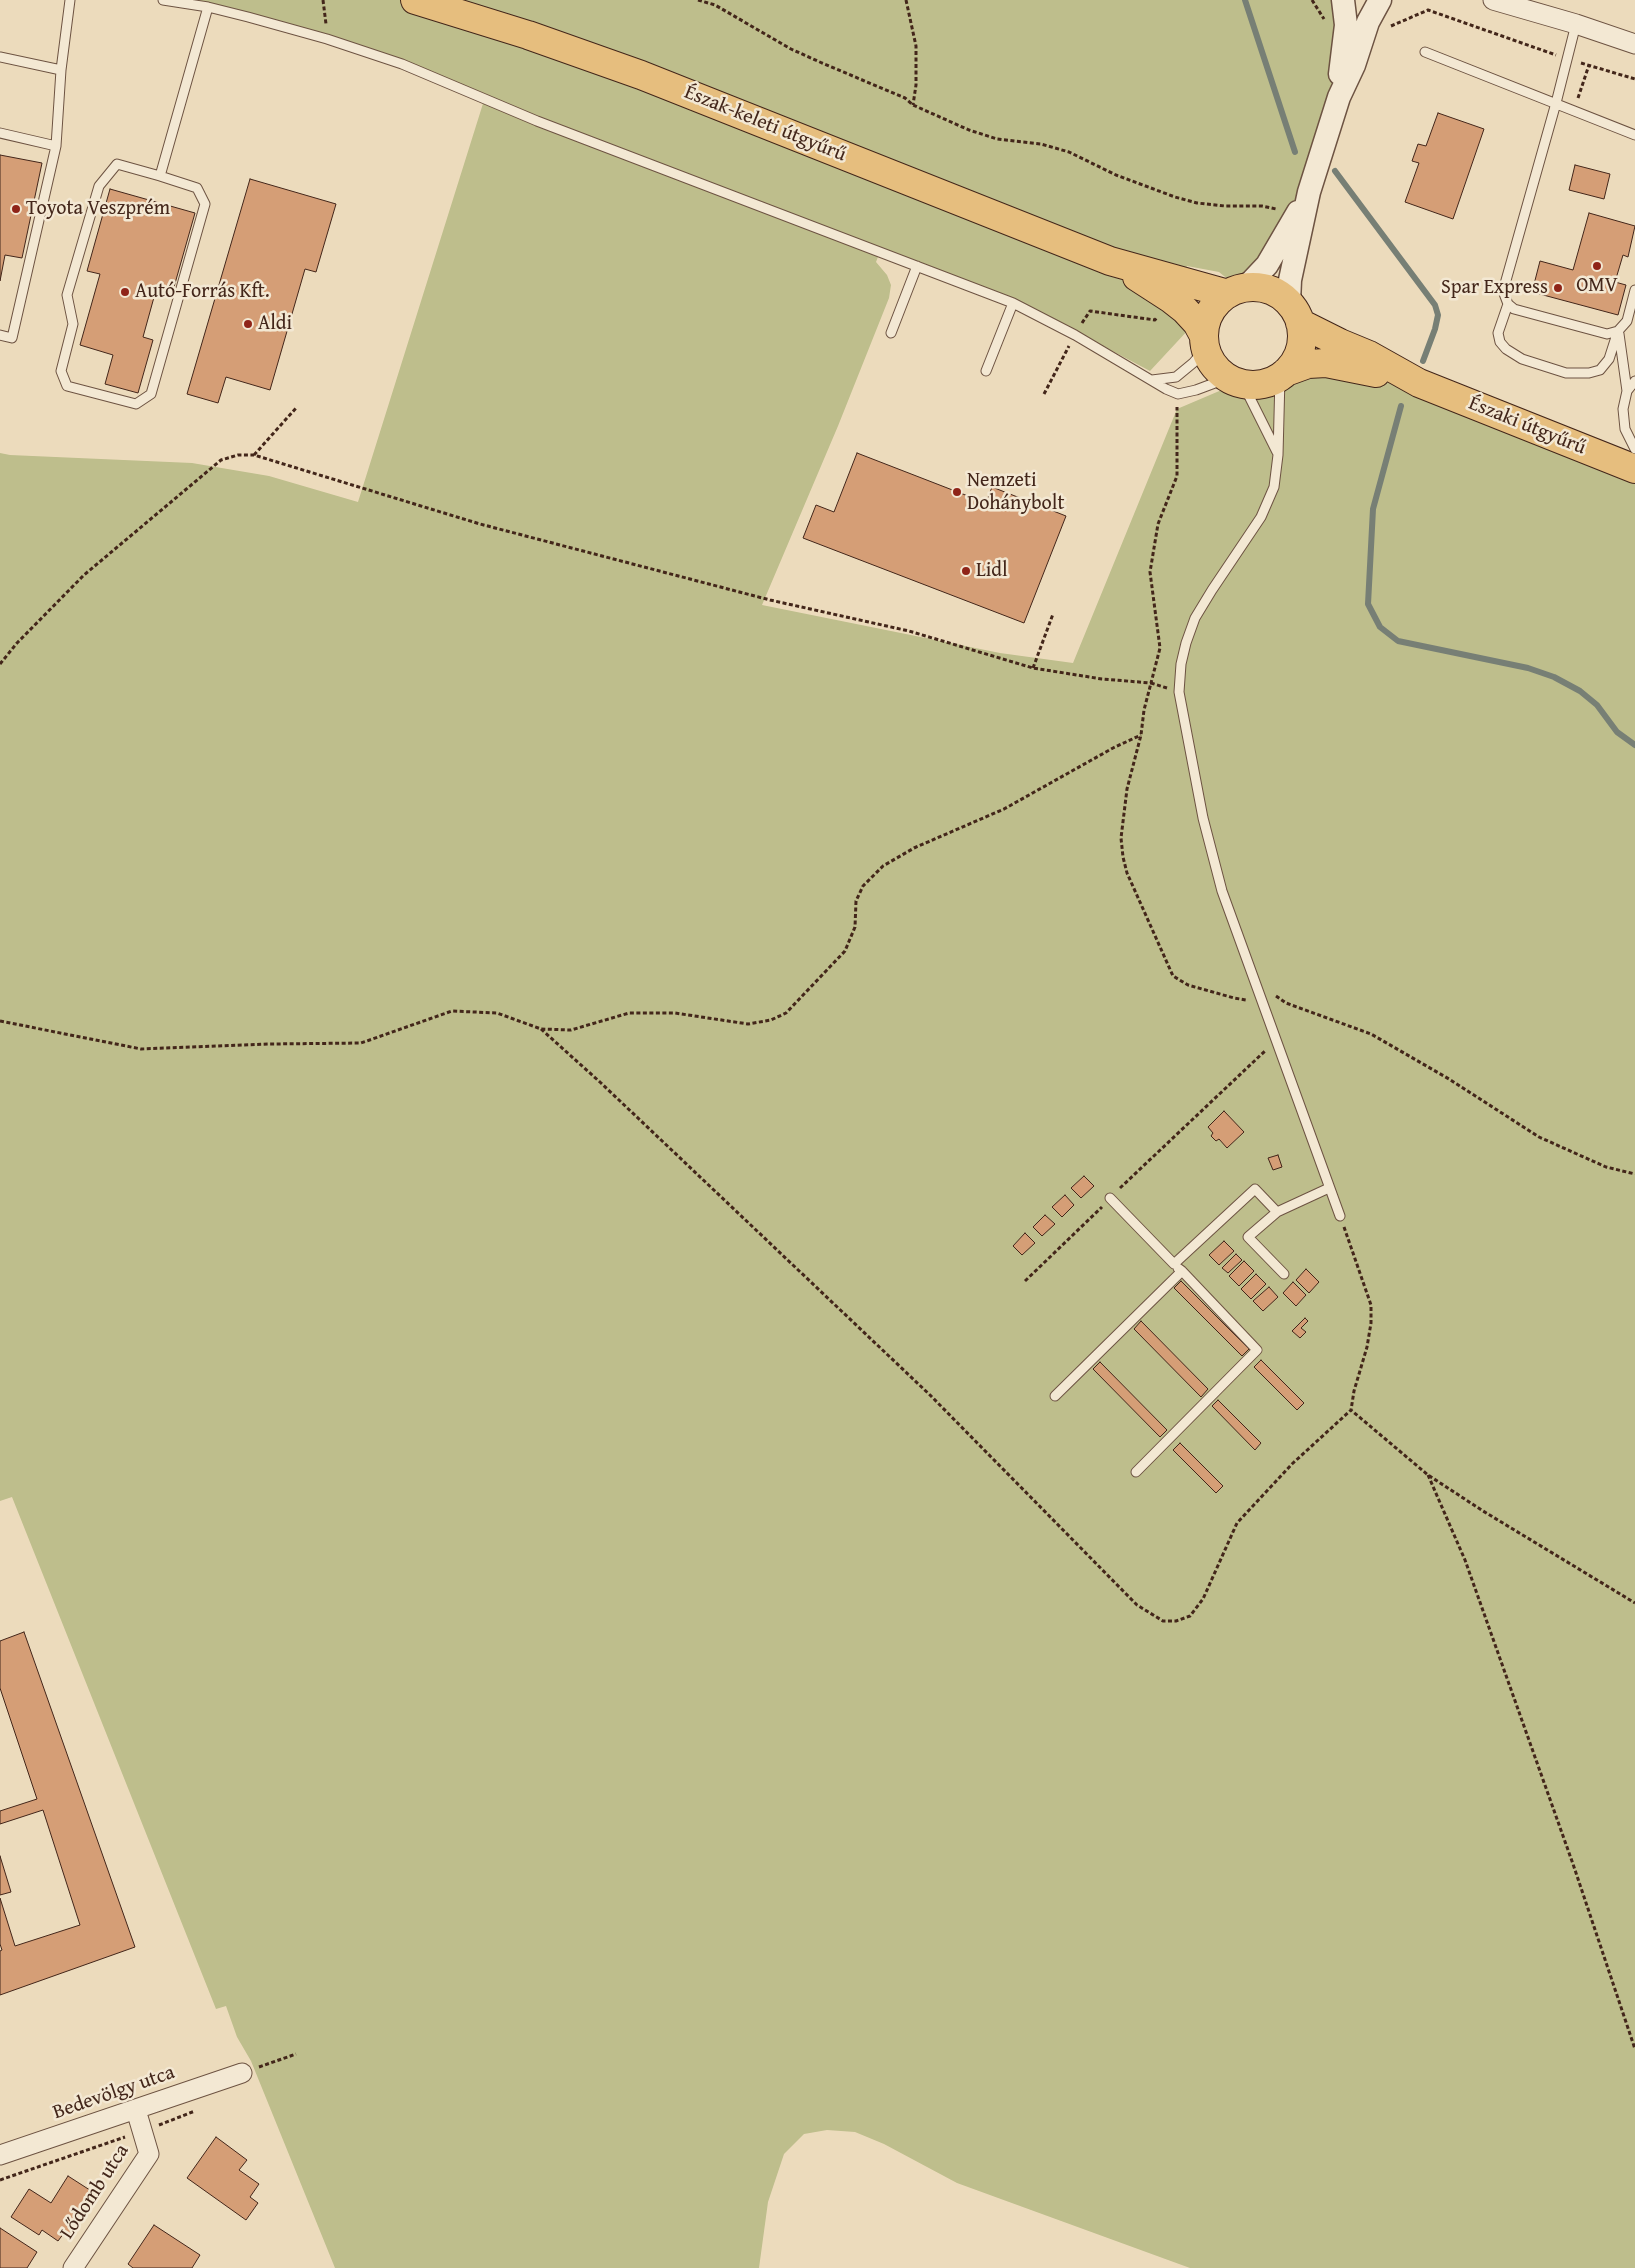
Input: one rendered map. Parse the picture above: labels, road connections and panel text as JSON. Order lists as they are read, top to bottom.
{
  "streets": {
    "main road": ["Észak-keleti útgyűrű", "Északi útgyűrű"],
    "street": ["Bedevölgy utca", "Lődomb utca"]
  },
  "crossings": [
    ["Észak-keleti útgyűrű", "Északi útgyűrű"],
    ["Bedevölgy utca", "Lődomb utca"]
  ],
  "places": [
    "Toyota Veszprém",
    "OMV",
    "Spar Express",
    "Autó-Forrás Kft.",
    "Aldi",
    "Nemzeti Dohánybolt",
    "Lidl"
  ]
}
